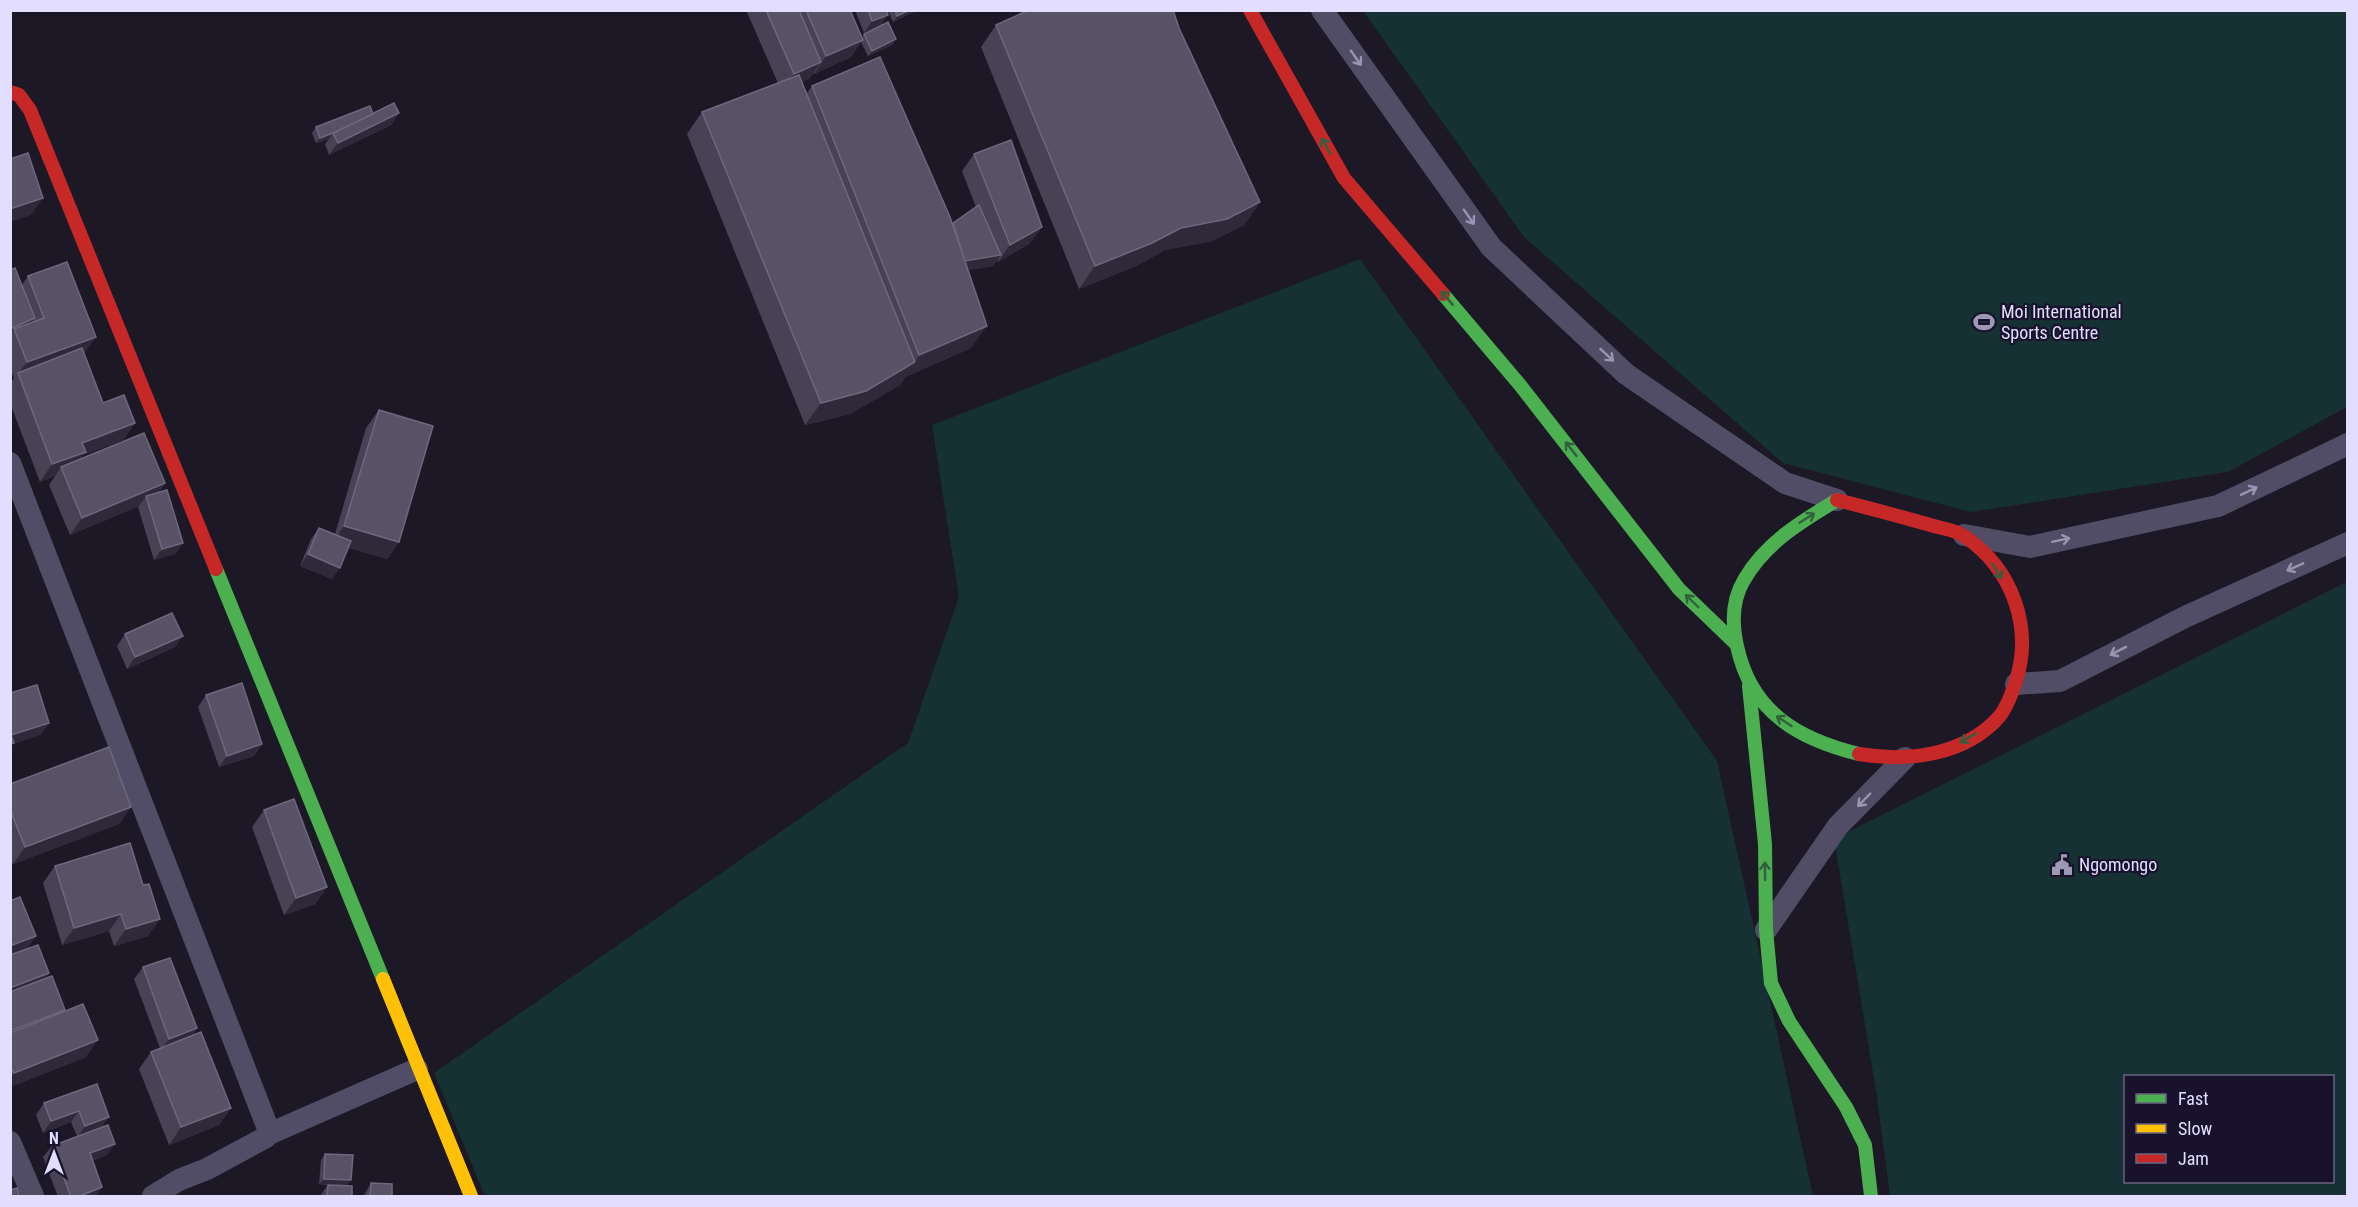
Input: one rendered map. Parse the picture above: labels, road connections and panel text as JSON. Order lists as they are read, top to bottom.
{
  "places": {
    "sports": ["Moi International Sports Centre"],
    "public building": ["Ngomongo"]
  },
  "legend": ["Fast", "Slow", "Jam"],
  "north": "top"
}
